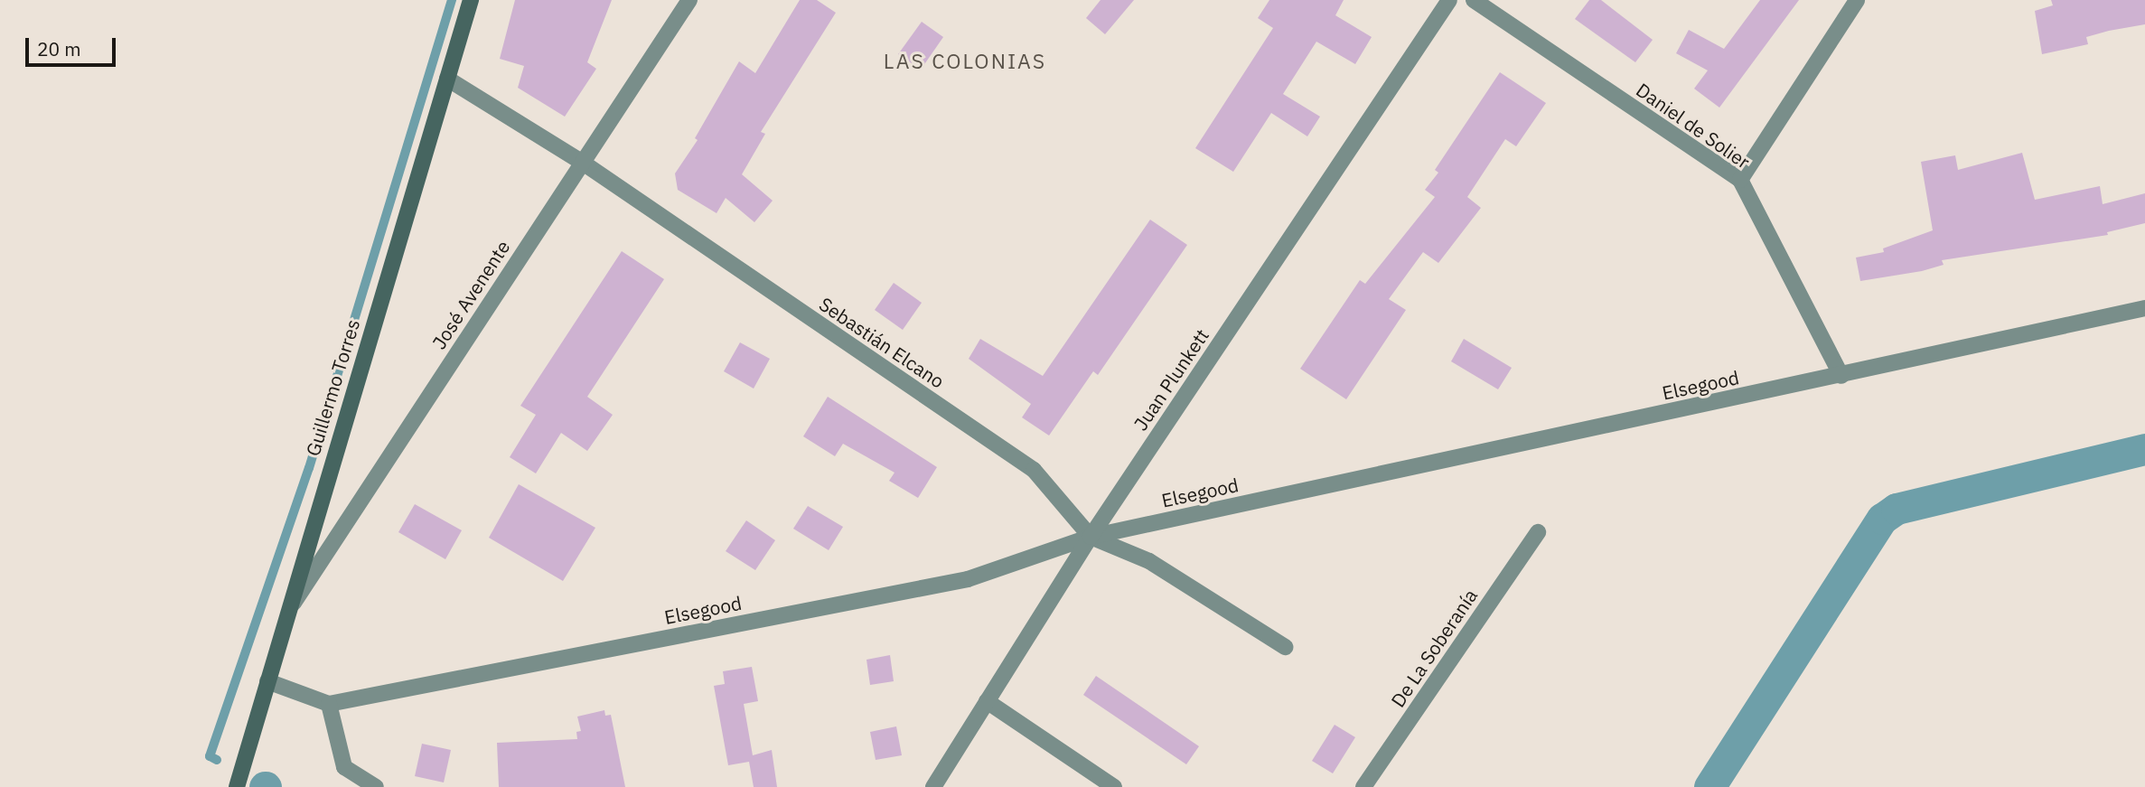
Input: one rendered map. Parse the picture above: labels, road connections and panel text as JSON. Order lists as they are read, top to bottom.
{
  "streets": {
    "main road": ["Guillermo Torres"],
    "street": [
      "Daniel de Solier",
      "José Avenente",
      "Sebastián Elcano",
      "Juan Plunkett",
      "Elsegood",
      "De La Soberanía"
    ]
  },
  "crossings": [
    ["Daniel de Solier", "Elsegood"],
    ["José Avenente", "Sebastián Elcano"],
    ["José Avenente", "Guillermo Torres"],
    ["Sebastián Elcano", "Juan Plunkett"],
    ["Sebastián Elcano", "Elsegood"],
    ["Sebastián Elcano", "Guillermo Torres"],
    ["Juan Plunkett", "Elsegood"]
  ],
  "districts": ["LAS COLONIAS"],
  "scale_bar": "20 m"
}
